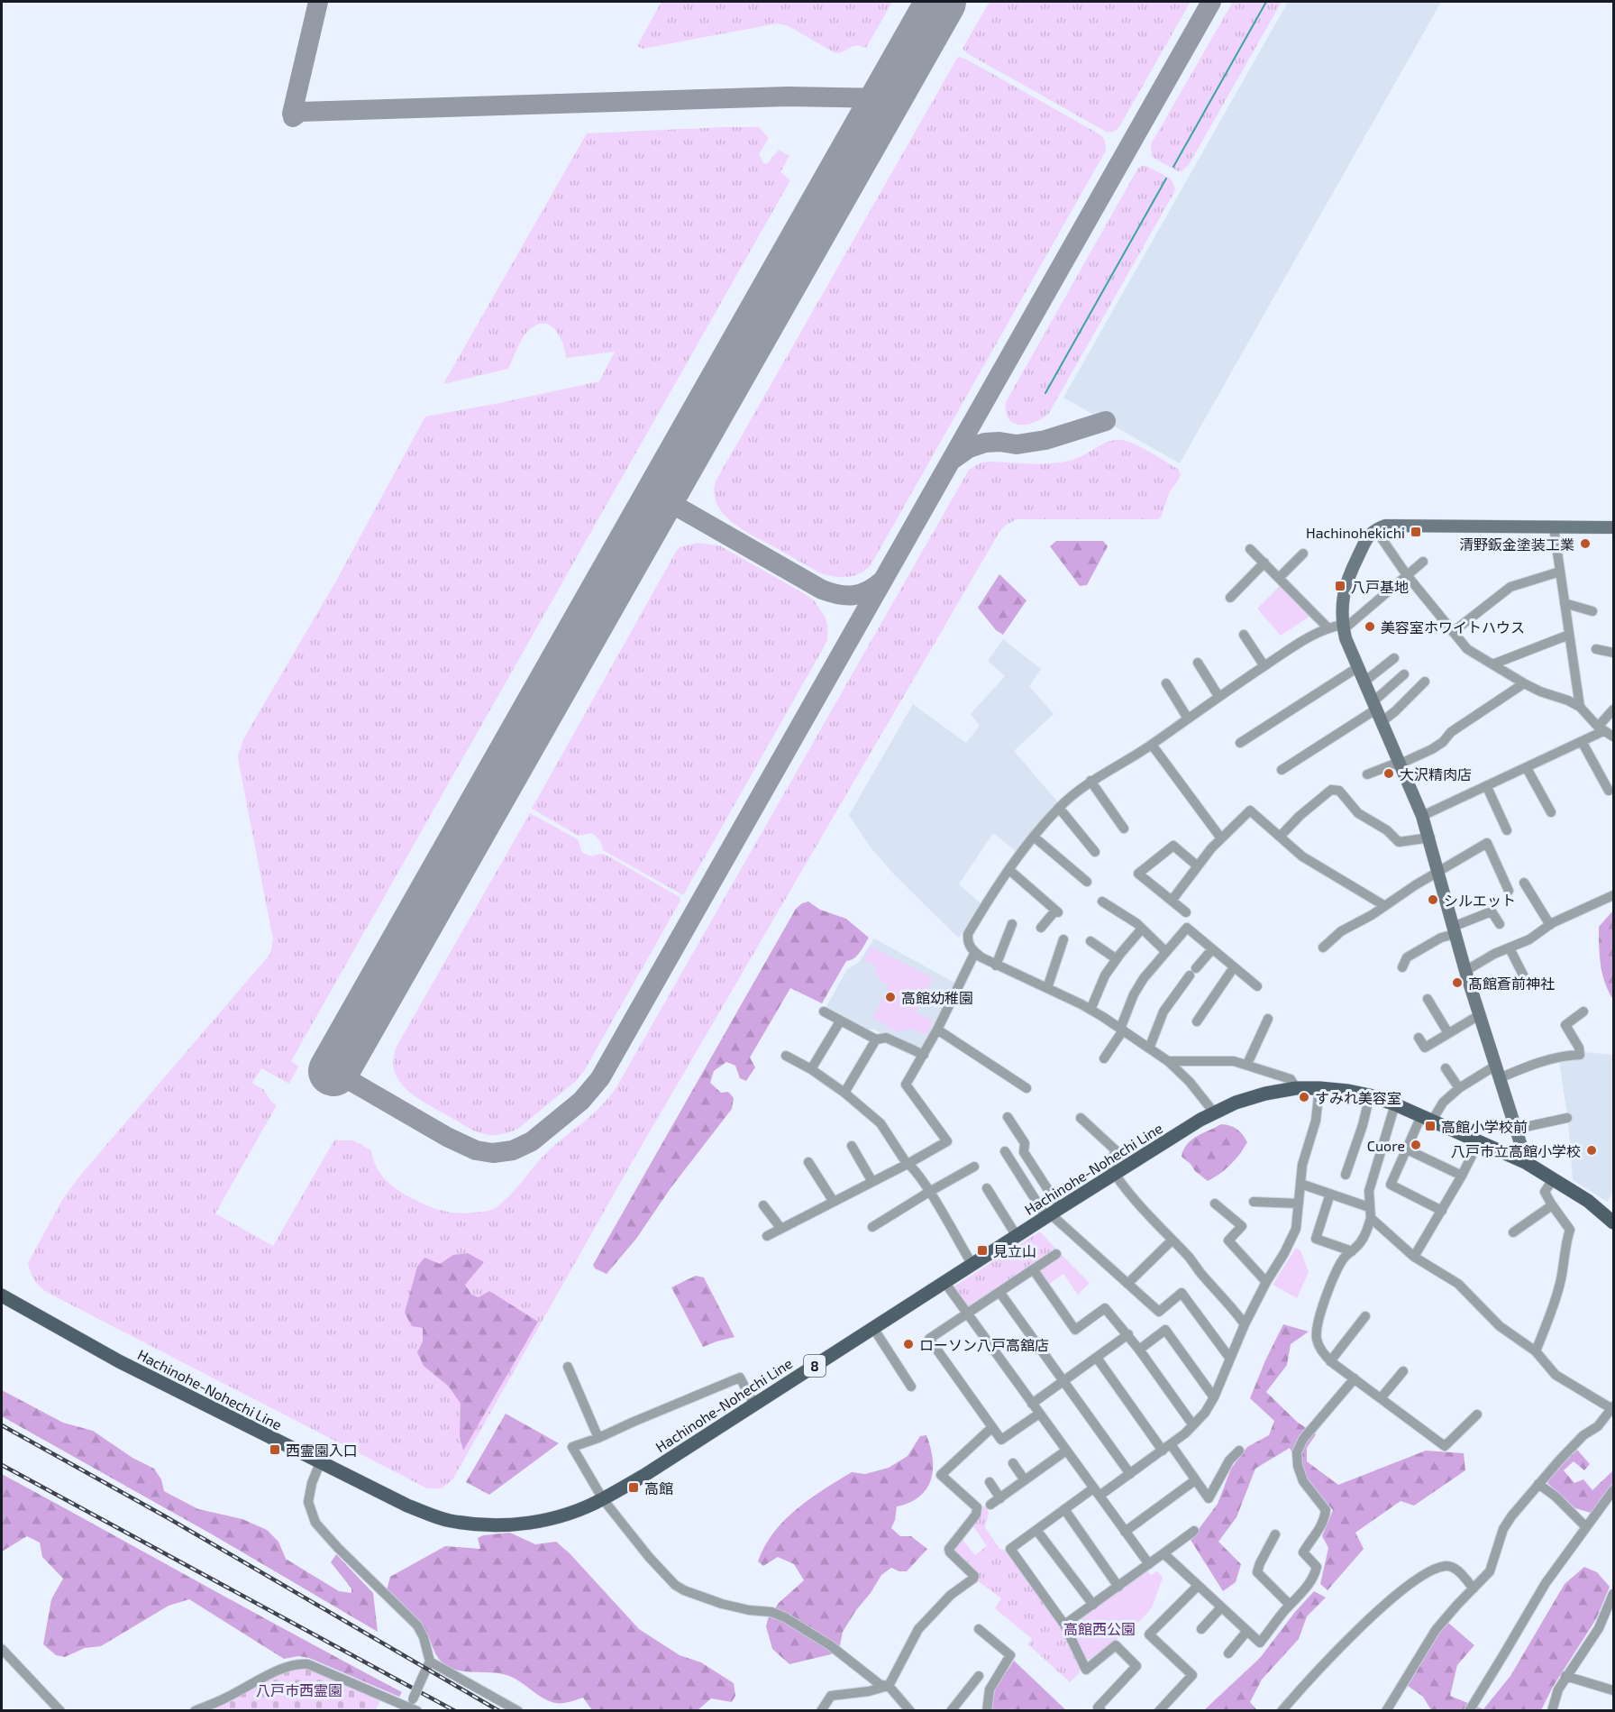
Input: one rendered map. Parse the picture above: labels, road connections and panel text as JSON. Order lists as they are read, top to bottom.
{
  "streets": {
    "main road": ["Hachinohe-Nohechi Line", "8"]
  },
  "parks": ["高館西公園", "八戸市西霊園"],
  "places": {
    "transit": [
      "Hachinohekichi",
      "八戸基地",
      "高館小学校前",
      "見立山",
      "西霊園入口",
      "高館"
    ],
    "other": [
      "清野鈑金塗装工業",
      "美容室ホワイトハウス",
      "大沢精肉店",
      "シルエット",
      "髙館蒼前神社",
      "高館幼稚園",
      "すみれ美容室",
      "Cuore",
      "八戸市立高館小学校",
      "ローソン八戸高舘店"
    ]
  }
}
